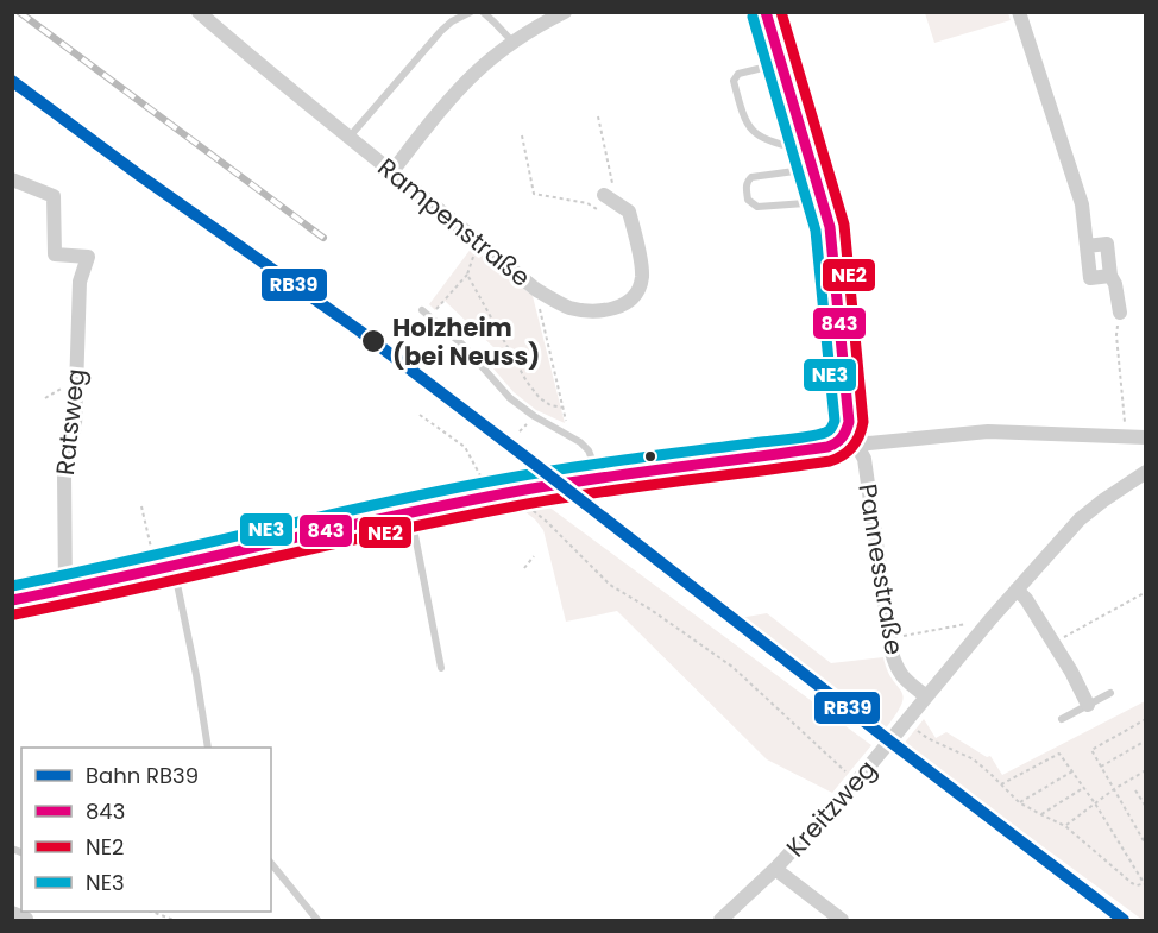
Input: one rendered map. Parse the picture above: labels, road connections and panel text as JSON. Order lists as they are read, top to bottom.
{
  "streets": {
    "street": [
      "Rampenstraße",
      "Ratsweg",
      "Pannesstraße",
      "Kreitzweg"
    ]
  },
  "crossings": [
    ["Pannesstraße", "Kreitzweg"]
  ],
  "places": ["Holzheim (bei Neuss)"],
  "lines": [
    "transit line 843",
    "transit line NE2",
    "transit line NE3",
    "rail line RB39"
  ],
  "legend": [
    "Bahn RB39",
    "843",
    "NE2",
    "NE3"
  ]
}
